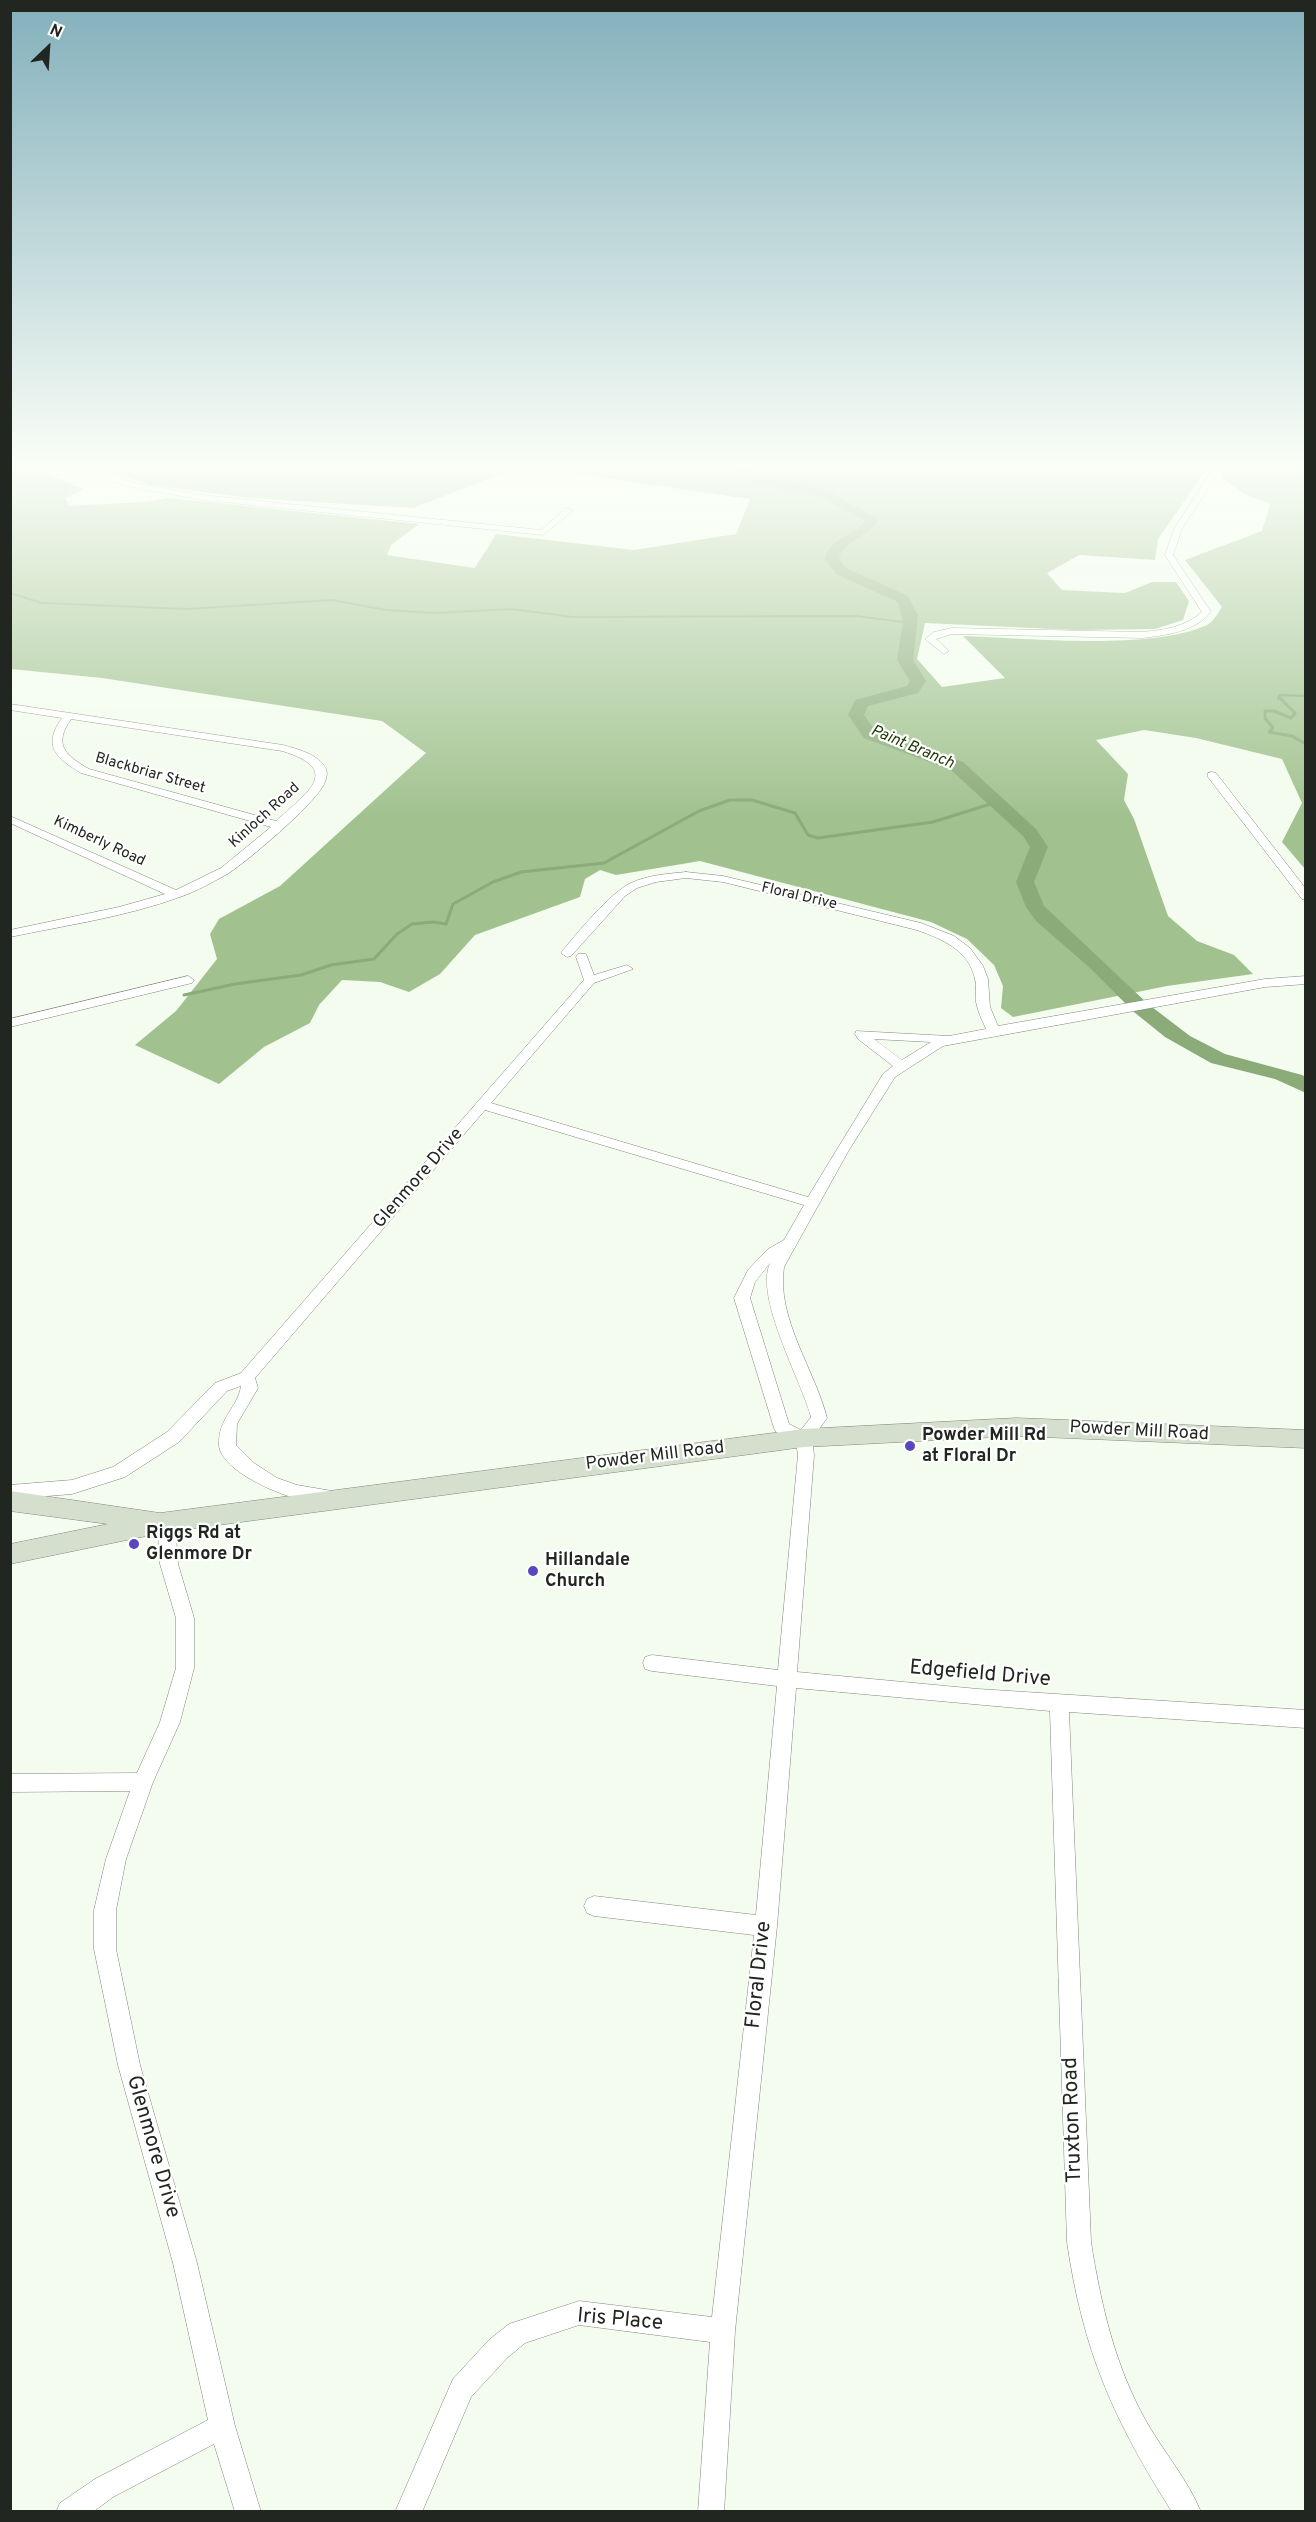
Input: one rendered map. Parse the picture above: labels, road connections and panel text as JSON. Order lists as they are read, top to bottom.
{
  "streets": {
    "main road": ["Powder Mill Road"],
    "street": [
      "Blackbriar Street",
      "Kinloch Road",
      "Kimberly Road",
      "Floral Drive",
      "Glenmore Drive",
      "Edgefield Drive",
      "Truxton Road",
      "Iris Place"
    ]
  },
  "crossings": [
    ["Blackbriar Street", "Kinloch Road"],
    ["Kinloch Road", "Kimberly Road"],
    ["Floral Drive", "Powder Mill Road"],
    ["Floral Drive", "Edgefield Drive"],
    ["Floral Drive", "Iris Place"],
    ["Glenmore Drive", "Powder Mill Road"],
    ["Edgefield Drive", "Truxton Road"]
  ],
  "water": ["Paint Branch"],
  "places": ["Powder Mill Rd at Floral Dr", "Riggs Rd at Glenmore Dr", "Hillandale Church"],
  "north": "top right"
}
